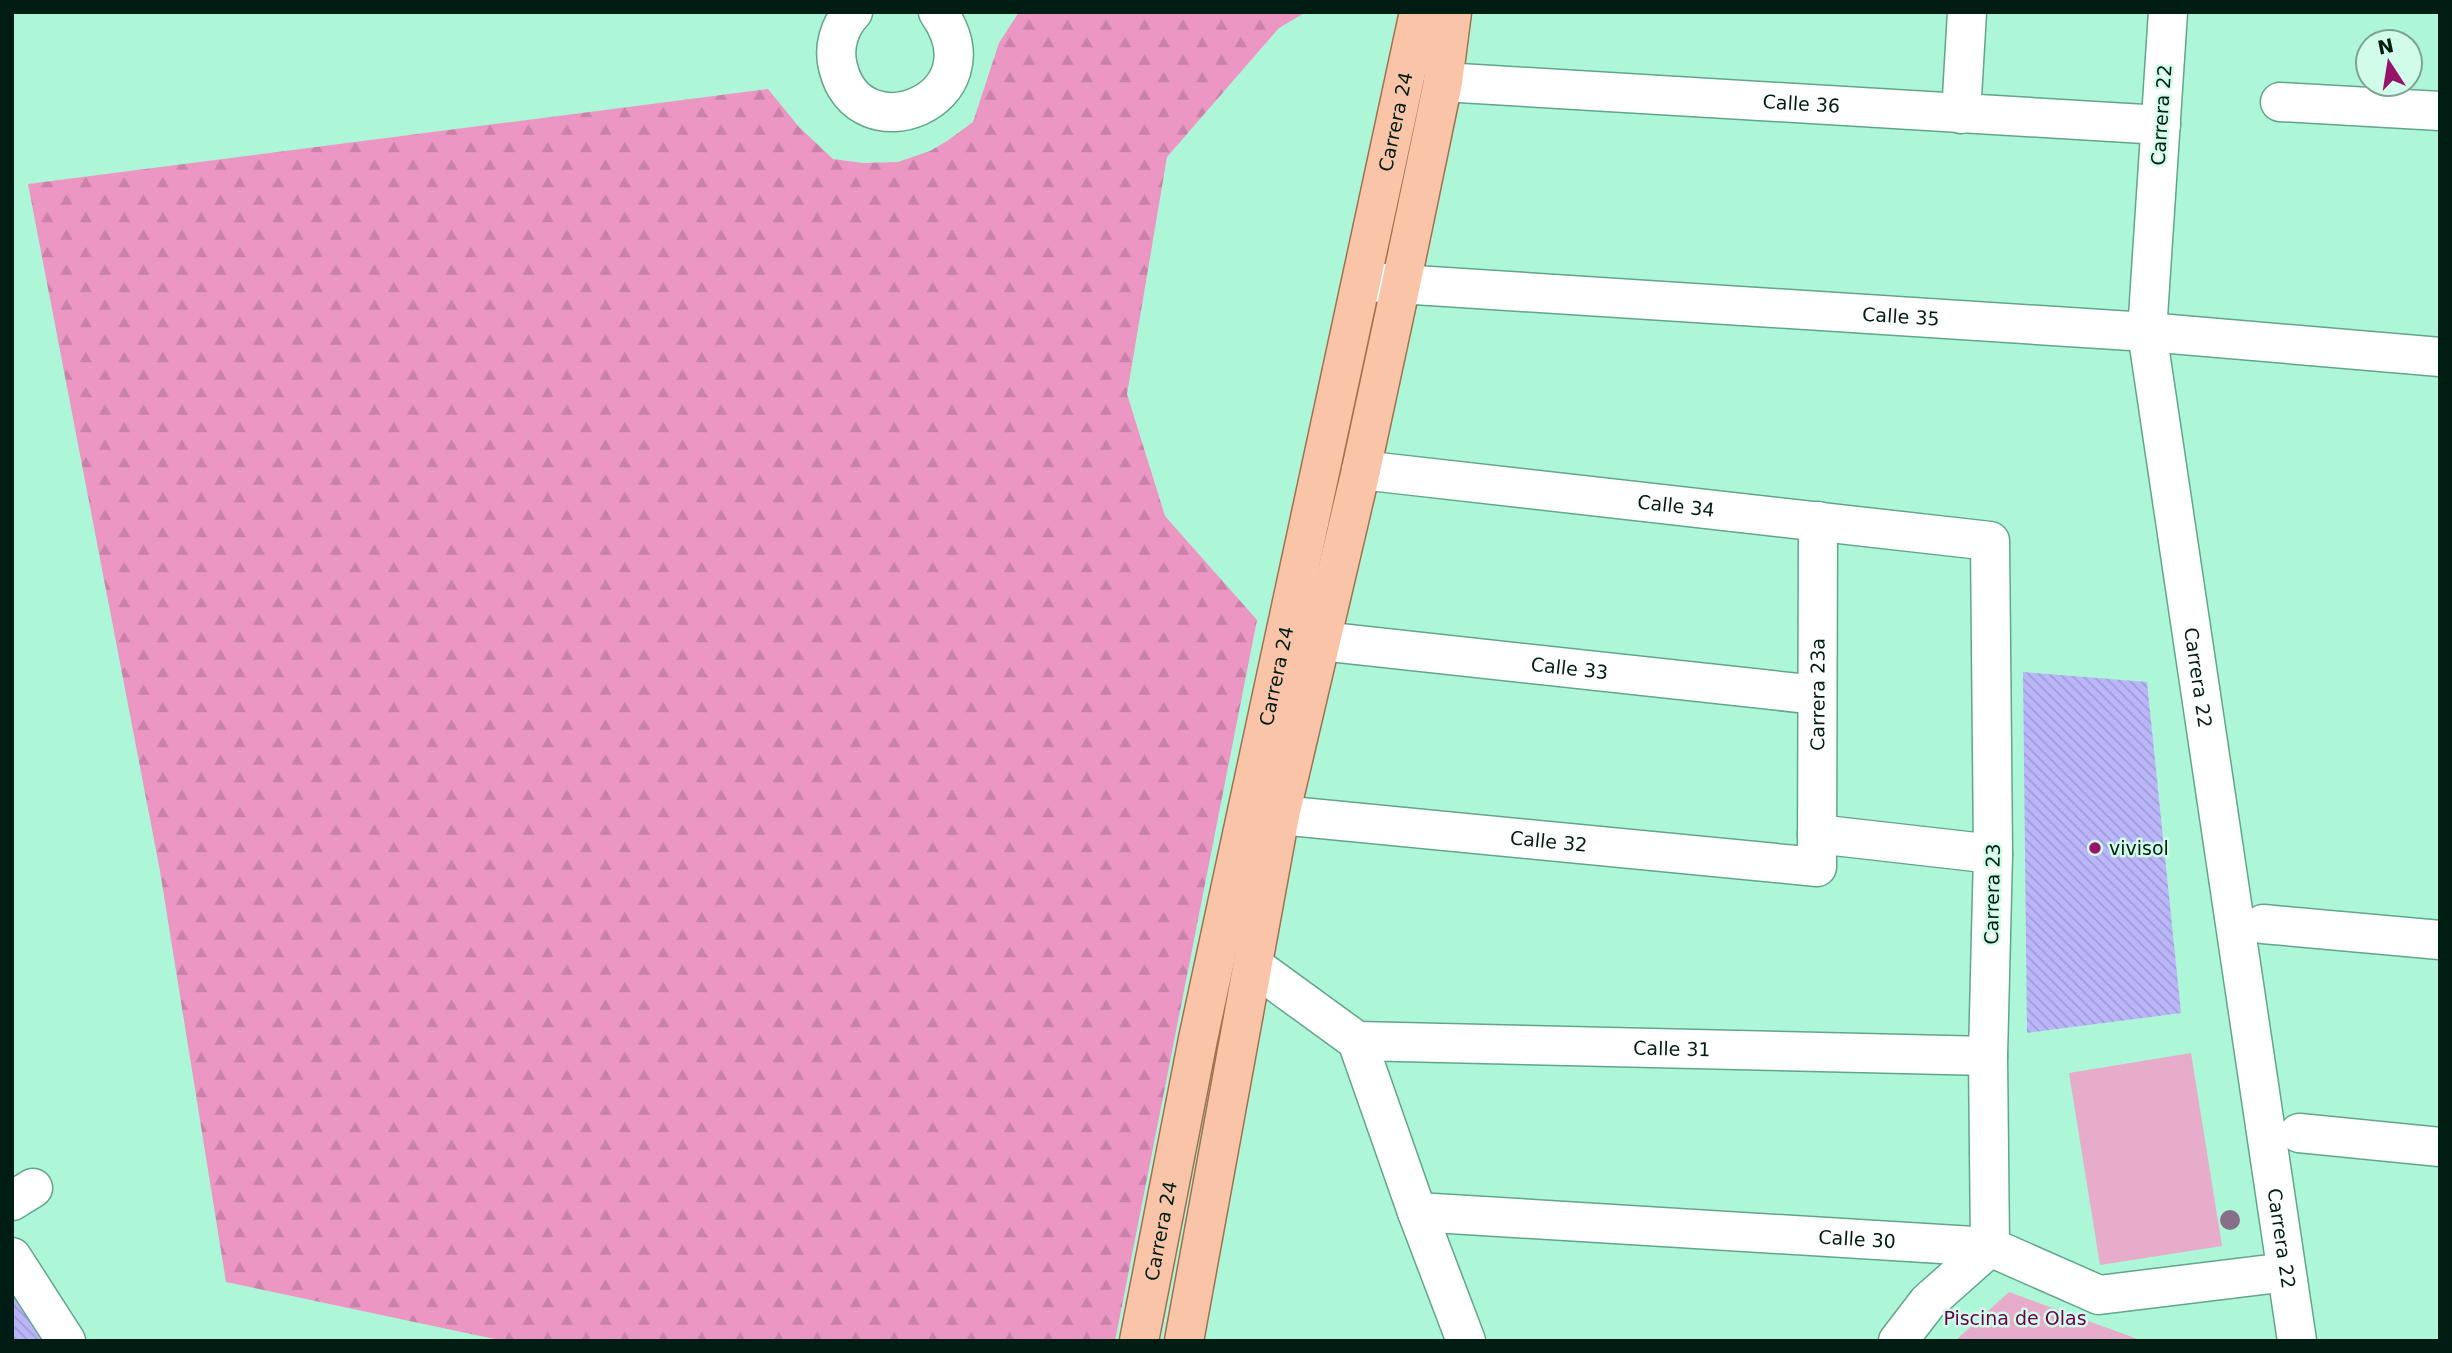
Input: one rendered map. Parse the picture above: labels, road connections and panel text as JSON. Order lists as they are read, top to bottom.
{
  "streets": {
    "main road": ["Carrera 24"],
    "street": [
      "Calle 36",
      "Carrera 22",
      "Calle 35",
      "Calle 34",
      "Calle 33",
      "Carrera 23a",
      "Calle 32",
      "Carrera 23",
      "Calle 31",
      "Calle 30"
    ]
  },
  "crossings": [
    ["Calle 36", "Carrera 22"],
    ["Calle 36", "Carrera 24"],
    ["Carrera 22", "Calle 35"],
    ["Carrera 22", "Calle 30"],
    ["Carrera 24", "Calle 35"],
    ["Carrera 24", "Calle 34"],
    ["Carrera 24", "Calle 33"],
    ["Carrera 24", "Calle 32"],
    ["Calle 34", "Carrera 23a"],
    ["Calle 34", "Carrera 23"],
    ["Calle 33", "Carrera 23a"],
    ["Carrera 23a", "Calle 32"],
    ["Calle 32", "Carrera 23"],
    ["Carrera 23", "Calle 31"],
    ["Carrera 23", "Calle 30"]
  ],
  "parks": ["Piscina de Olas"],
  "places": ["vivisol"],
  "north": "top"
}
